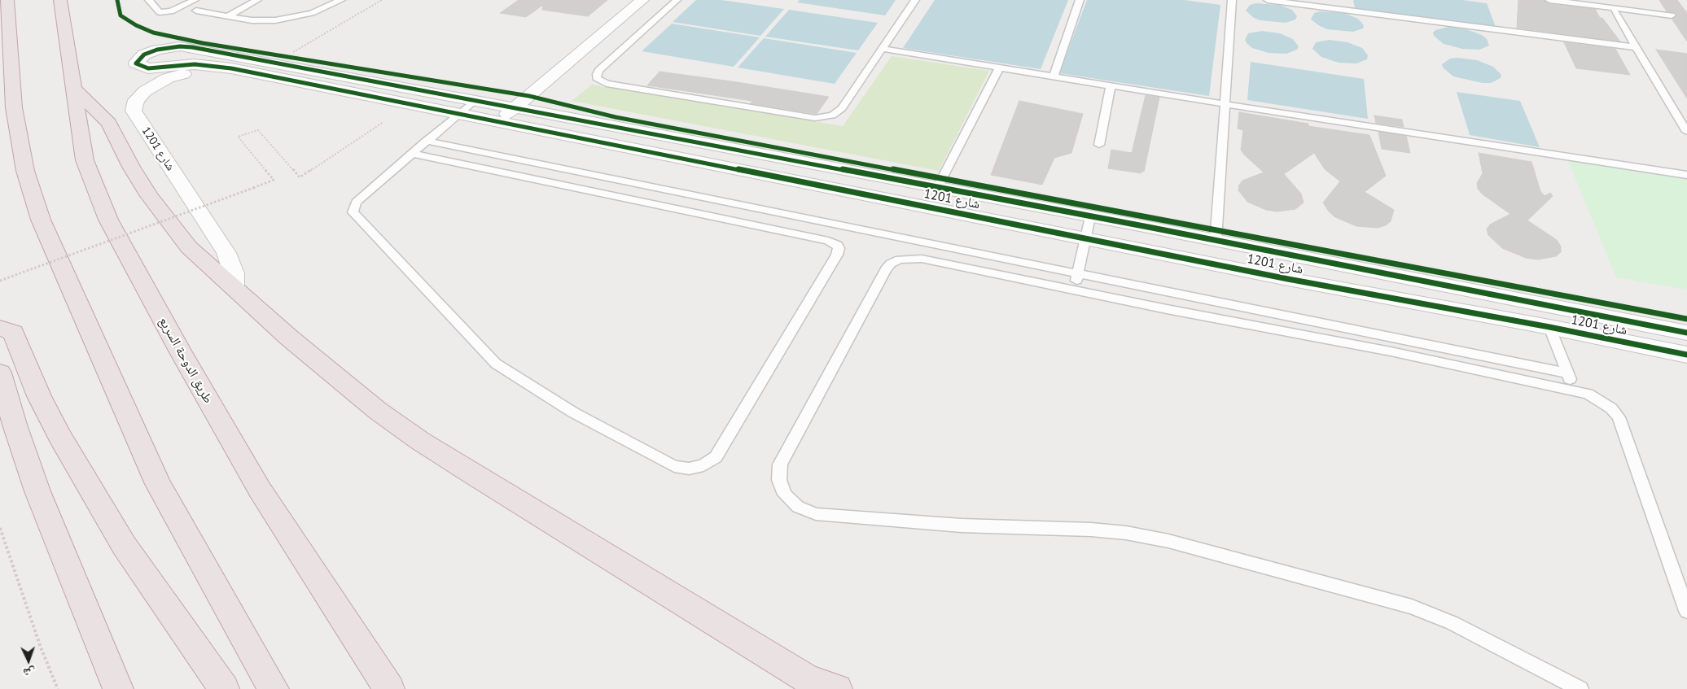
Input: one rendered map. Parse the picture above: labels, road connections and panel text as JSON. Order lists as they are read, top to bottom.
{
  "streets": {
    "highway": ["طريق الدوحة السريع"],
    "street": ["شارع 1201"]
  },
  "north": "bottom"
}
